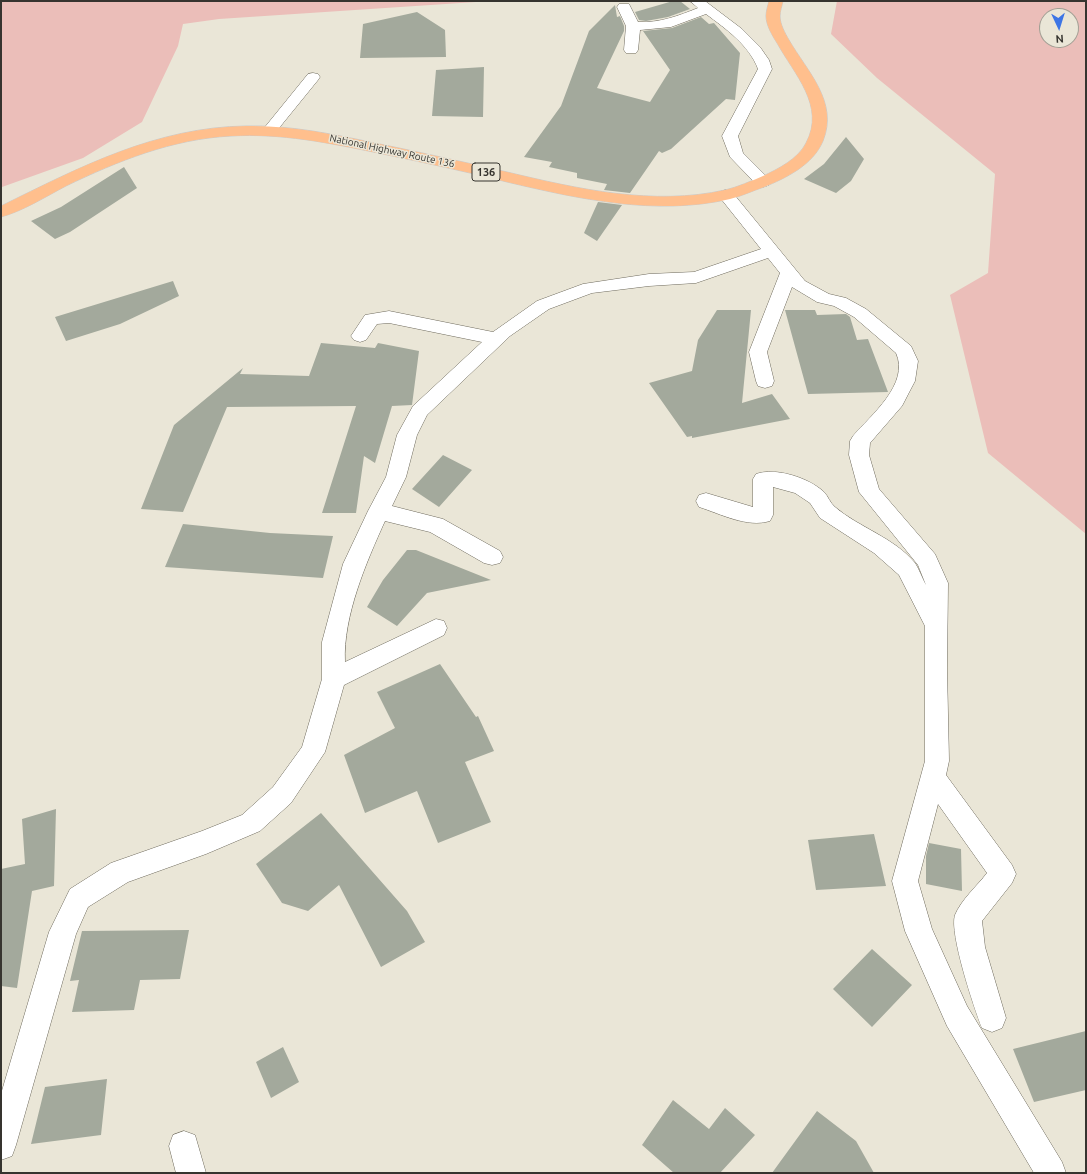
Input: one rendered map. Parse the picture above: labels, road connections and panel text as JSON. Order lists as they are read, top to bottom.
{
  "streets": {
    "highway": ["National Highway Route 136", "136"]
  },
  "north": "bottom"
}
